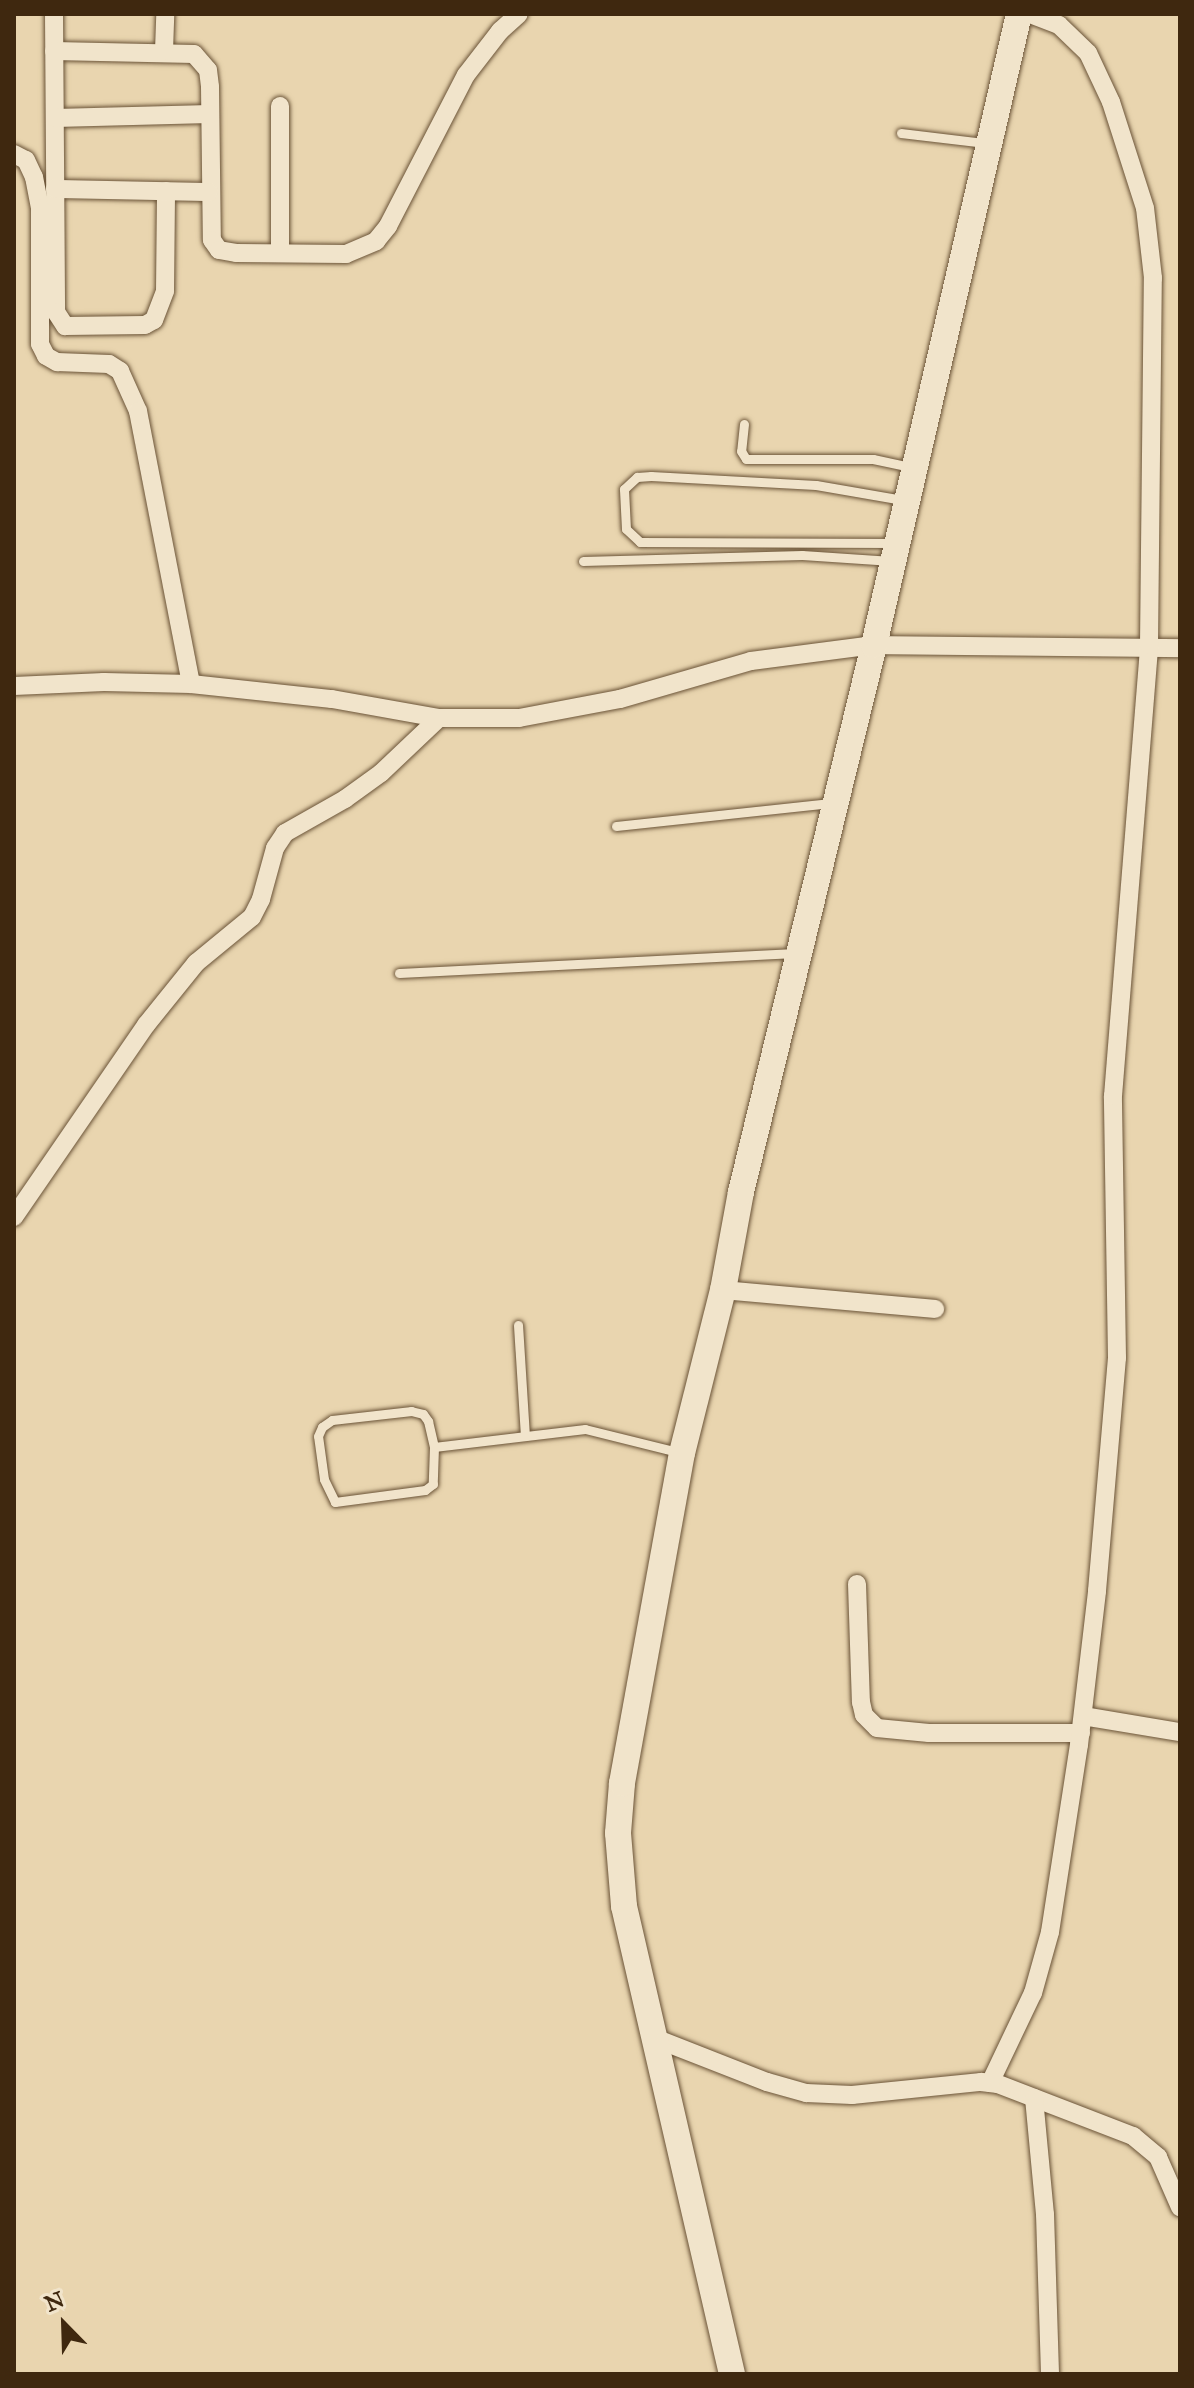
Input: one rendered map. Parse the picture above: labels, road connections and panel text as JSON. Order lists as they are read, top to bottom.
{
  "north": "top left"
}
